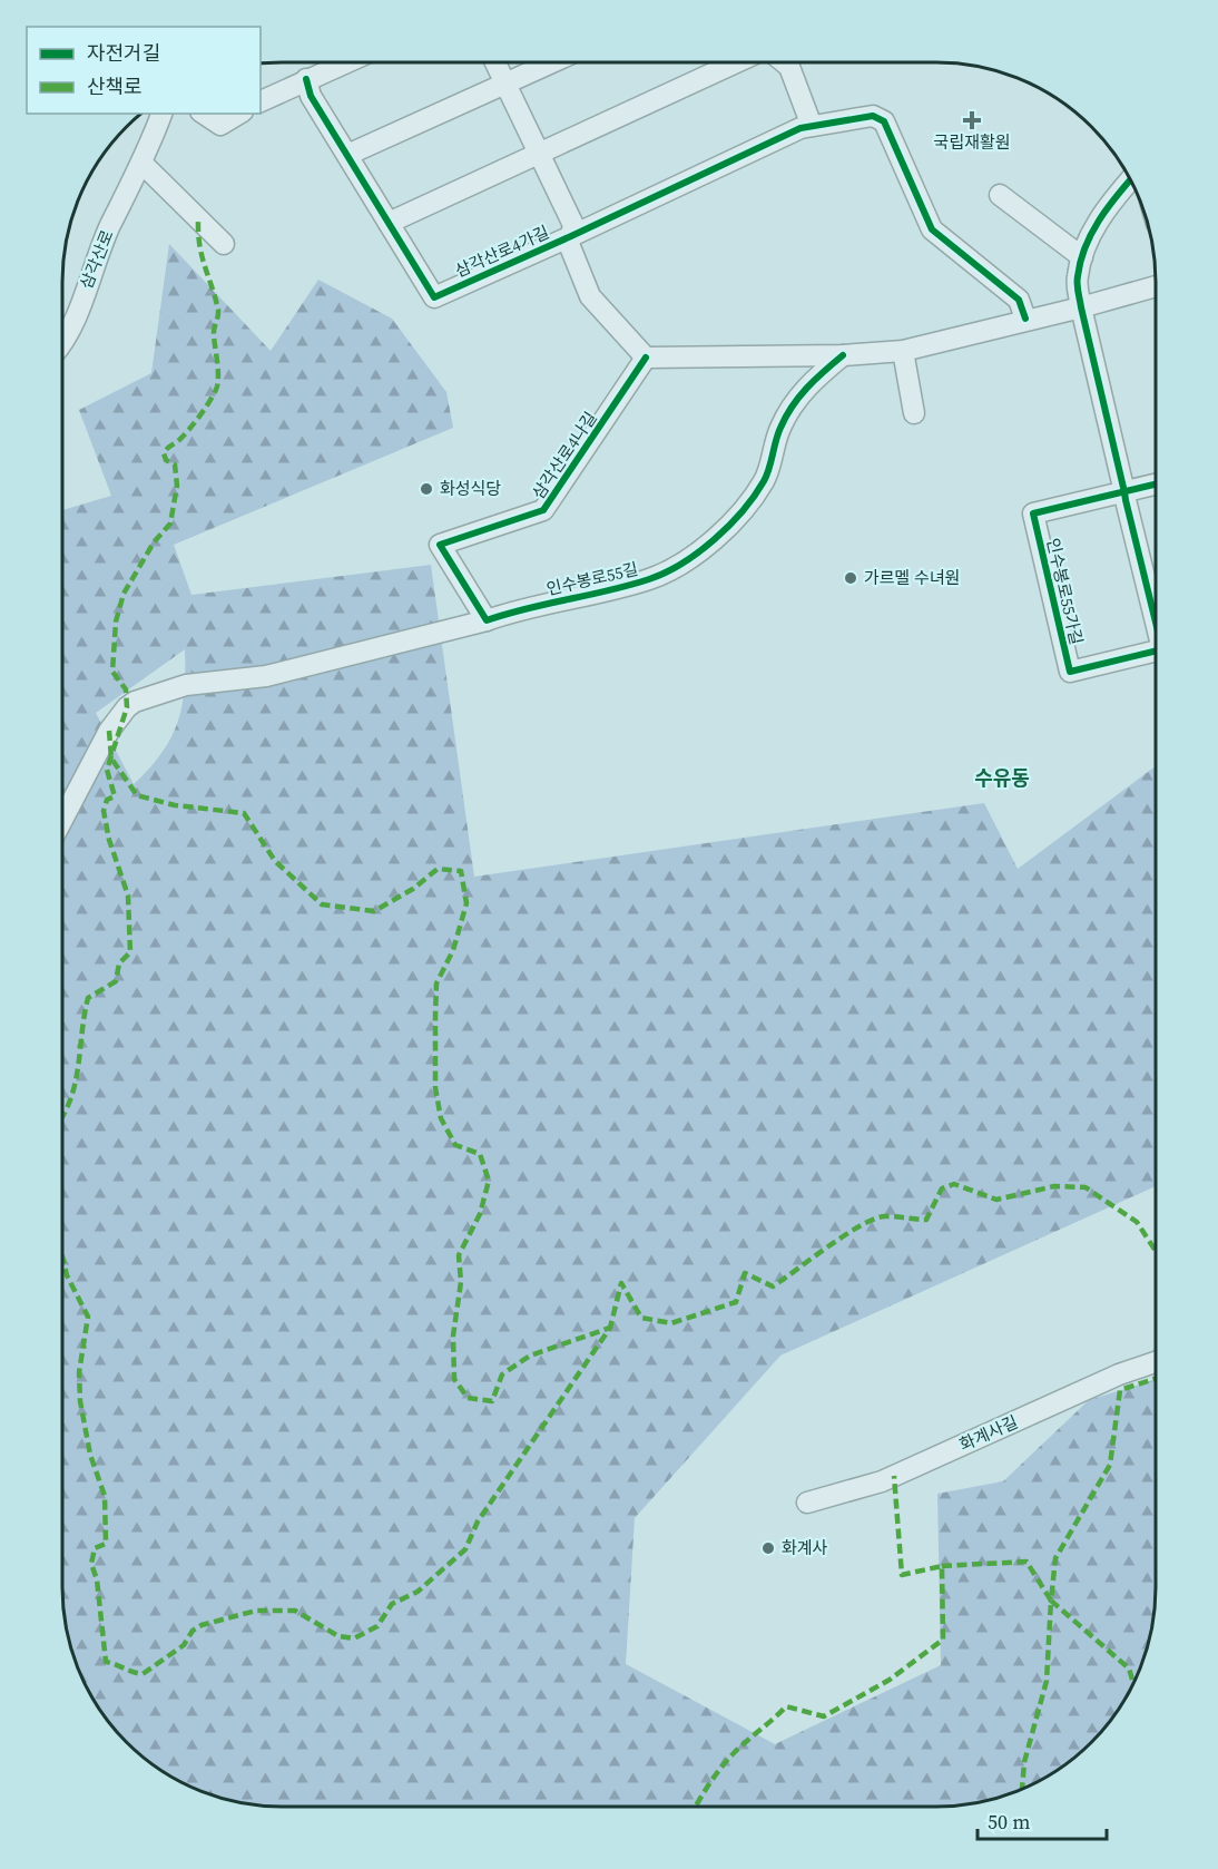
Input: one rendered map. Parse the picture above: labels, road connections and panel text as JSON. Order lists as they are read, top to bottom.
{
  "streets": {
    "street": [
      "삼각산로4가길",
      "삼각산로",
      "삼각산로4나길",
      "인수봉로55길",
      "인수봉로55가길",
      "화계사길"
    ]
  },
  "crossings": [
    ["삼각산로4나길", "인수봉로55길"]
  ],
  "districts": ["수유동"],
  "places": {
    "health": ["국립재활원"],
    "other": ["화성식당", "가르멜 수녀원", "화계사"]
  },
  "legend": ["자전거길", "산책로"],
  "scale_bar": "50 m"
}
